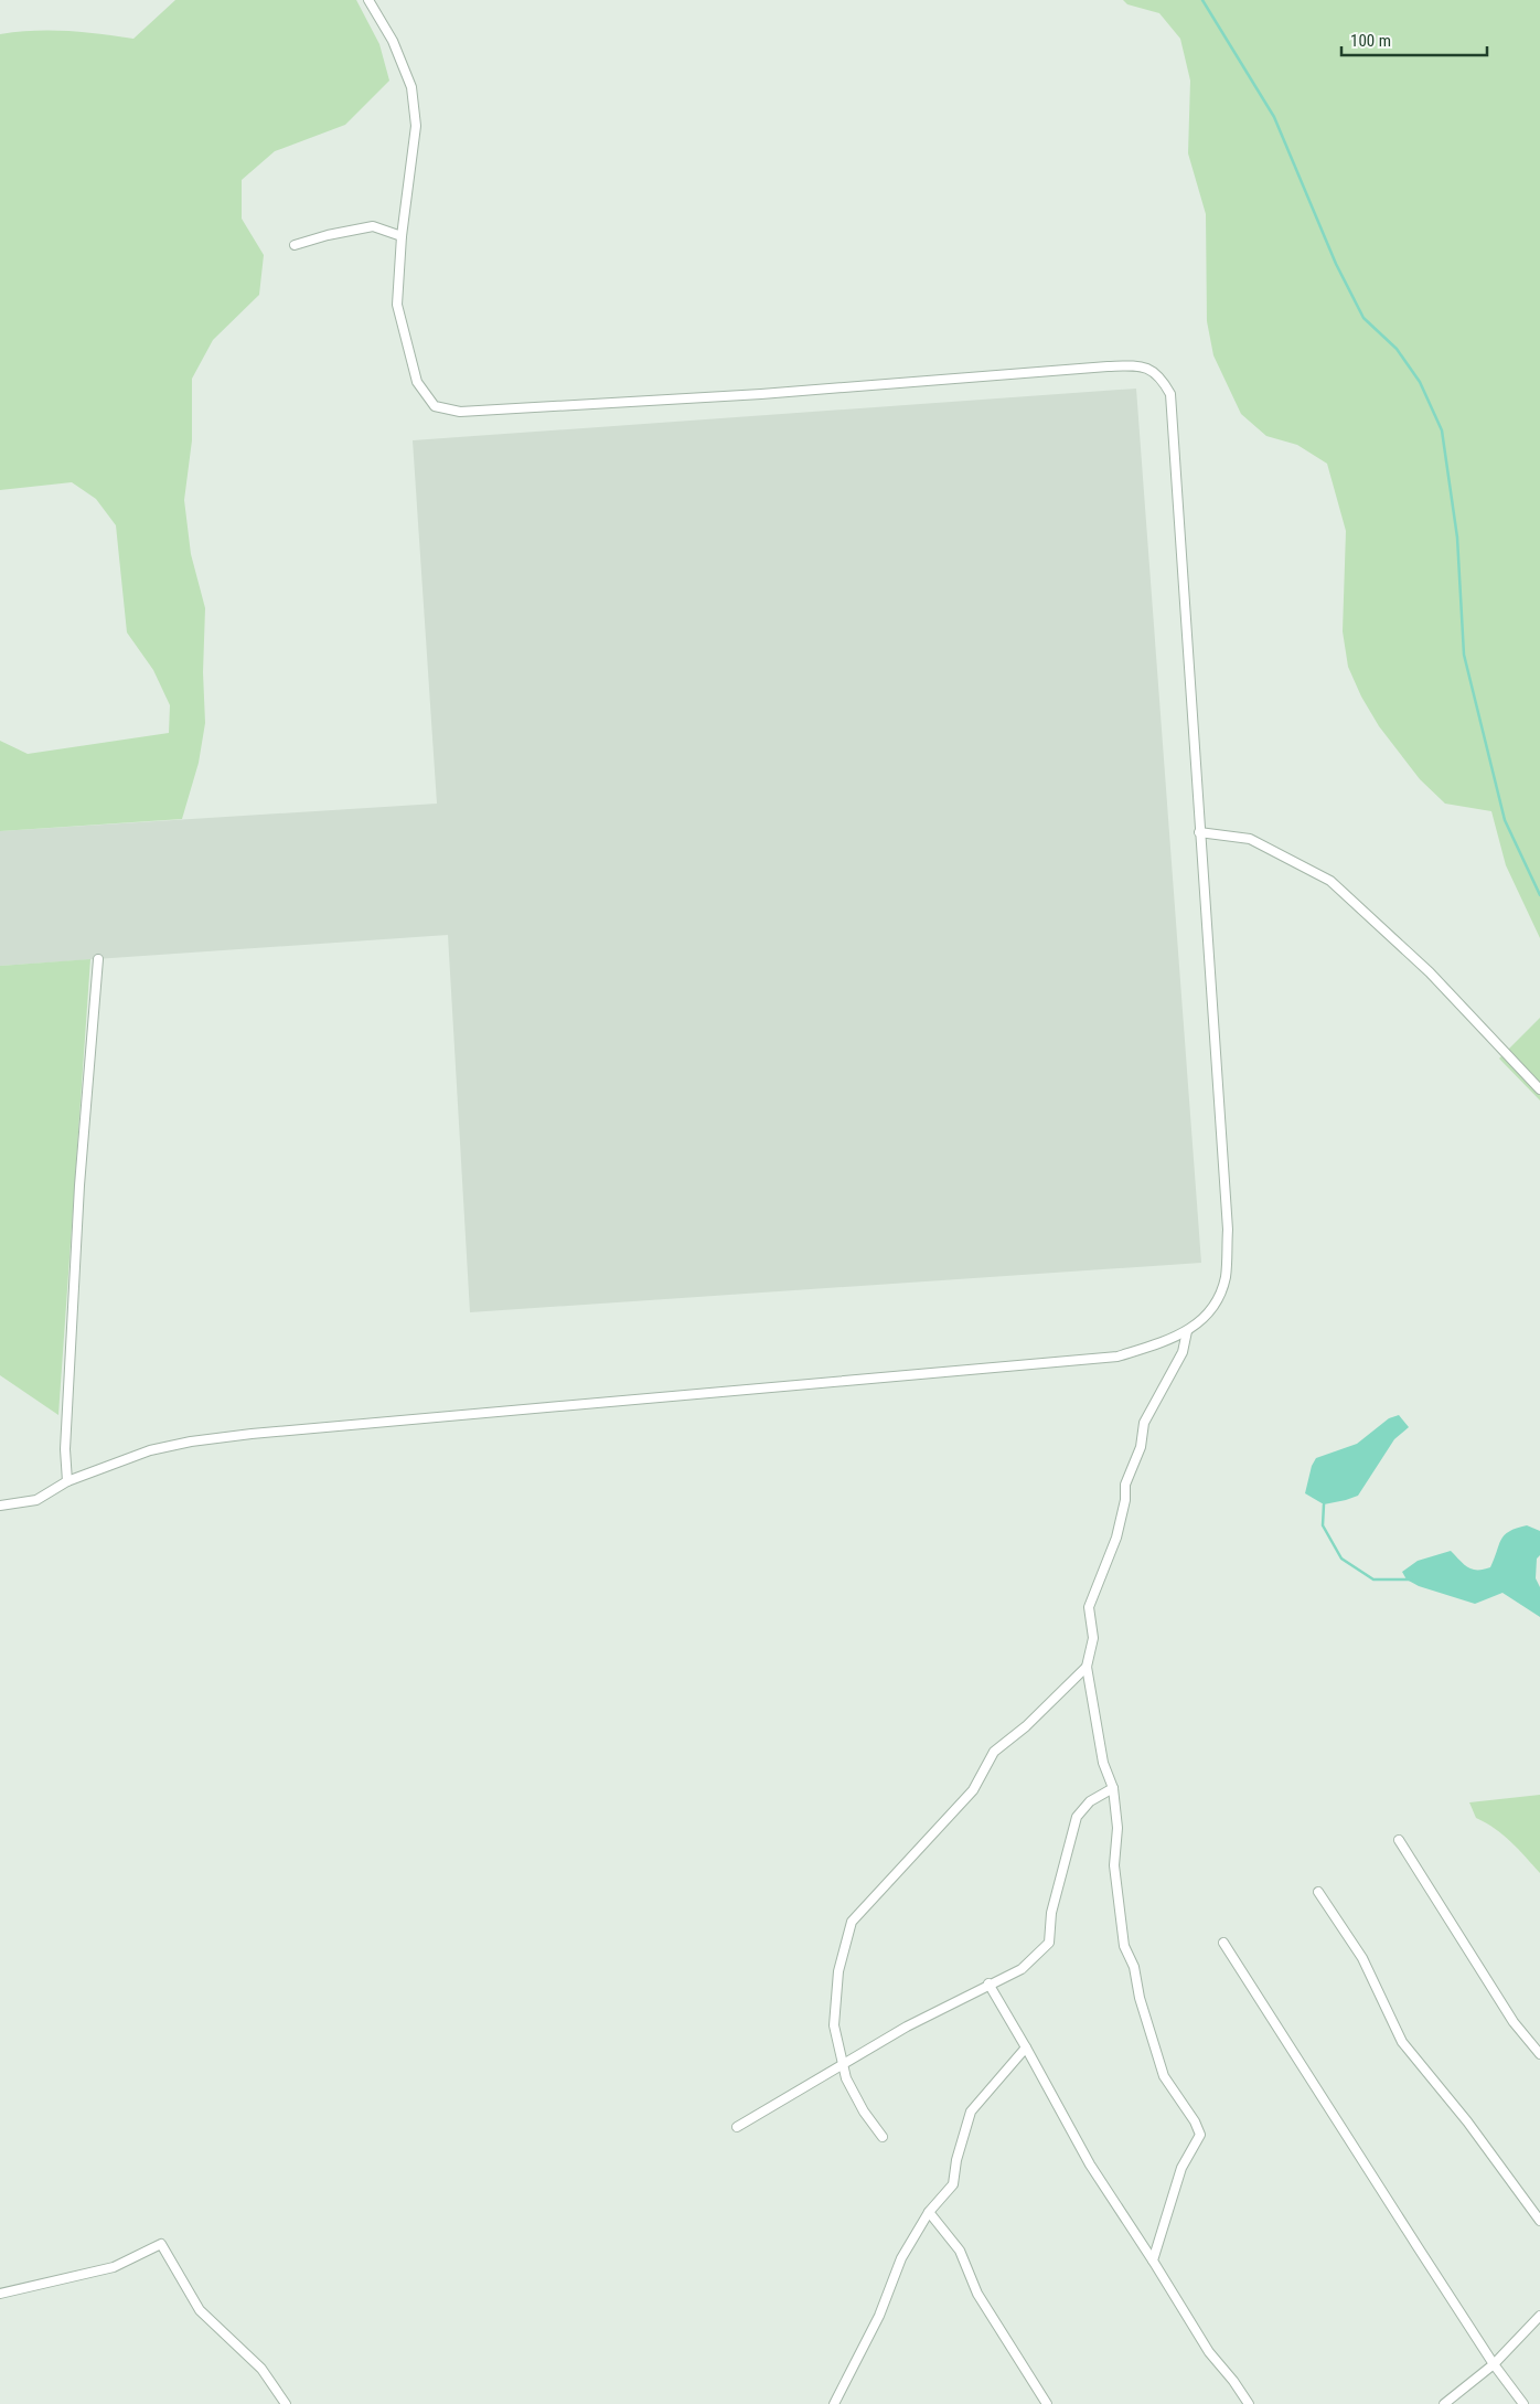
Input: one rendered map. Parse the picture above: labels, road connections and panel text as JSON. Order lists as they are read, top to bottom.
{
  "scale_bar": "100 m"
}
